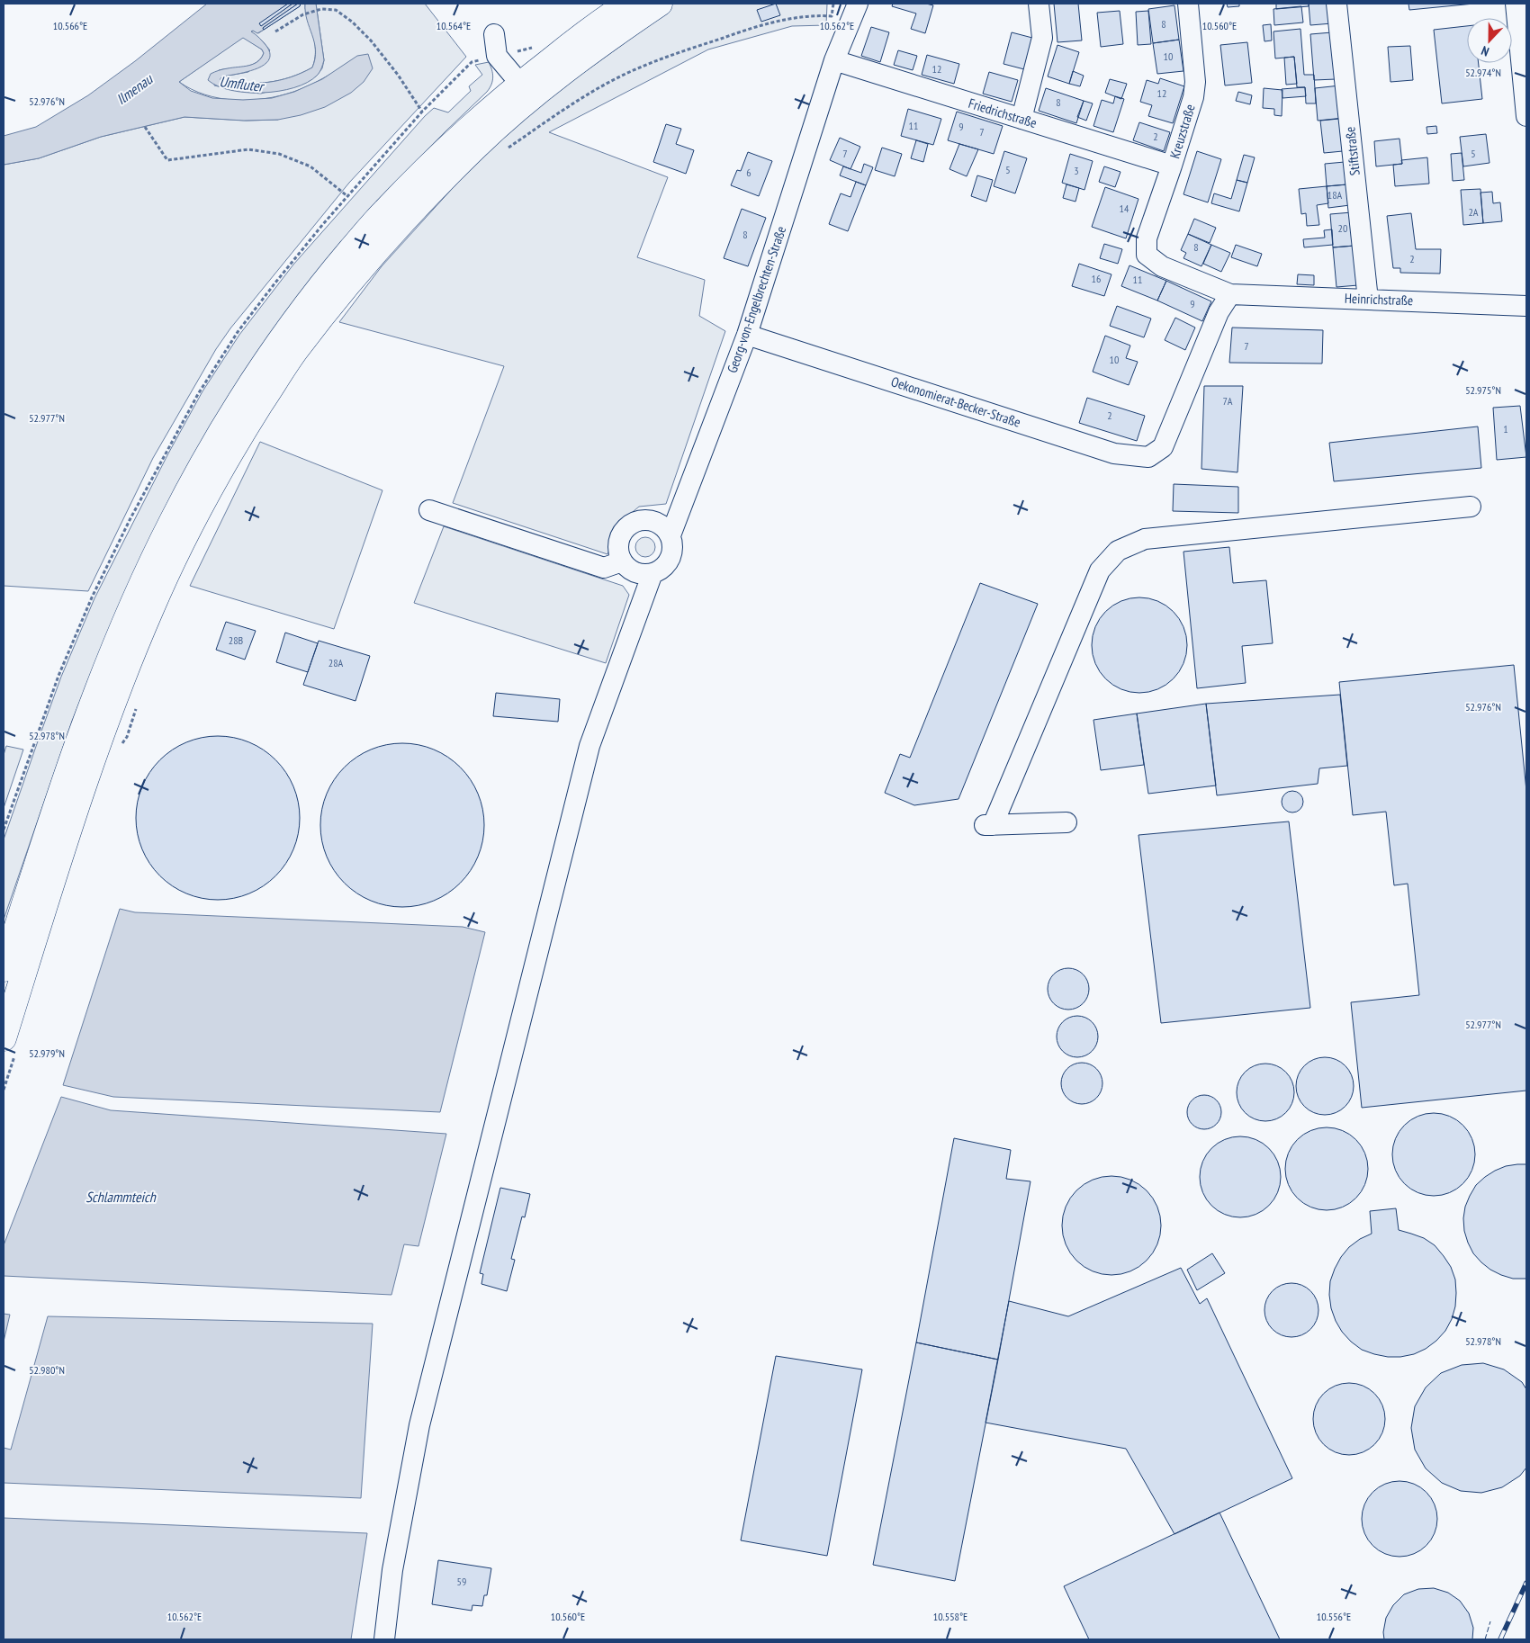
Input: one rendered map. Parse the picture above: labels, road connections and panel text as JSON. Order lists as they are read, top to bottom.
{
  "streets": {
    "street": [
      "Friedrichstraße",
      "Kreuzstraße",
      "Stiftstraße",
      "Georg-von-Engelbrechten-Straße",
      "Heinrichstraße",
      "Oekonomierat-Becker-Straße"
    ]
  },
  "crossings": [
    ["Friedrichstraße", "Kreuzstraße"],
    ["Friedrichstraße", "Georg-von-Engelbrechten-Straße"],
    ["Kreuzstraße", "Heinrichstraße"],
    ["Stiftstraße", "Heinrichstraße"],
    ["Georg-von-Engelbrechten-Straße", "Oekonomierat-Becker-Straße"],
    ["Heinrichstraße", "Oekonomierat-Becker-Straße"]
  ],
  "water": ["Umfluter", "Ilmenau", "Schlammteich"],
  "house_numbers": [
    "8",
    "10",
    "12",
    "12",
    "8",
    "11",
    "9",
    "7",
    "2",
    "7",
    "5",
    "5",
    "3",
    "6",
    "18A",
    "14",
    "2A",
    "20",
    "8",
    "8",
    "2",
    "16",
    "11",
    "9",
    "7",
    "10",
    "7A",
    "2",
    "1",
    "28B",
    "28A",
    "59"
  ],
  "north": "bottom",
  "coordinates": [
    "10.566°E",
    "10.564°E",
    "10.562°E",
    "10.560°E",
    "52.974°N",
    "52.976°N",
    "52.975°N",
    "52.977°N",
    "52.978°N",
    "52.979°N",
    "52.980°N",
    "10.558°E",
    "10.556°E"
  ]
}
